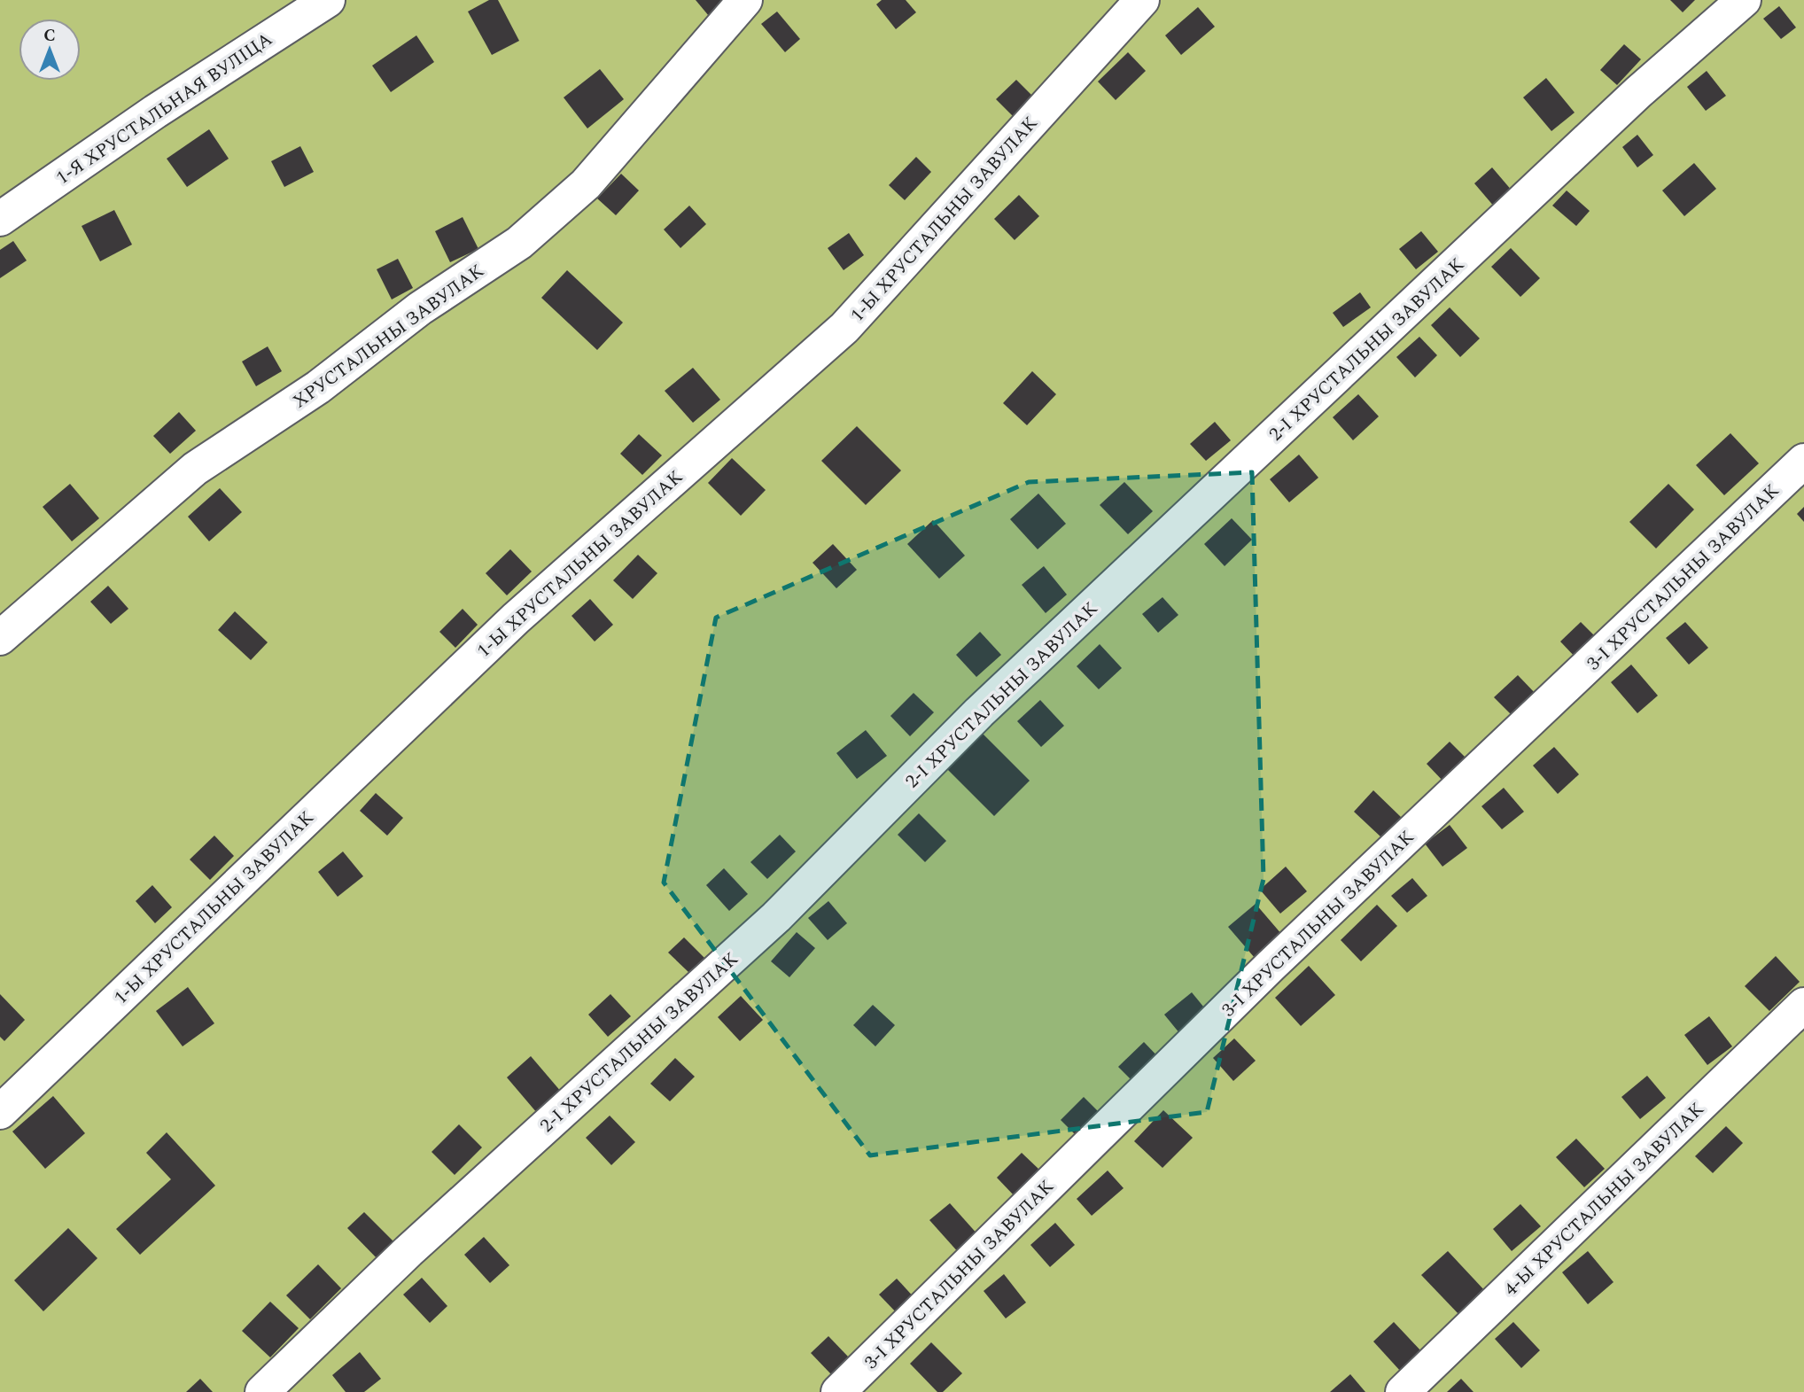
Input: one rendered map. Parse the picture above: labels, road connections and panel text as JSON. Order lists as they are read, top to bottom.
{
  "streets": {
    "lane": [
      "1-Я ХРУСТАЛЬНАЯ ВУЛІЦА",
      "1-Ы ХРУСТАЛЬНЫ ЗАВУЛАК",
      "ХРУСТАЛЬНЫ ЗАВУЛАК",
      "2-І ХРУСТАЛЬНЫ ЗАВУЛАК",
      "3-І ХРУСТАЛЬНЫ ЗАВУЛАК",
      "4-Ы ХРУСТАЛЬНЫ ЗАВУЛАК"
    ]
  },
  "north": "top"
}
